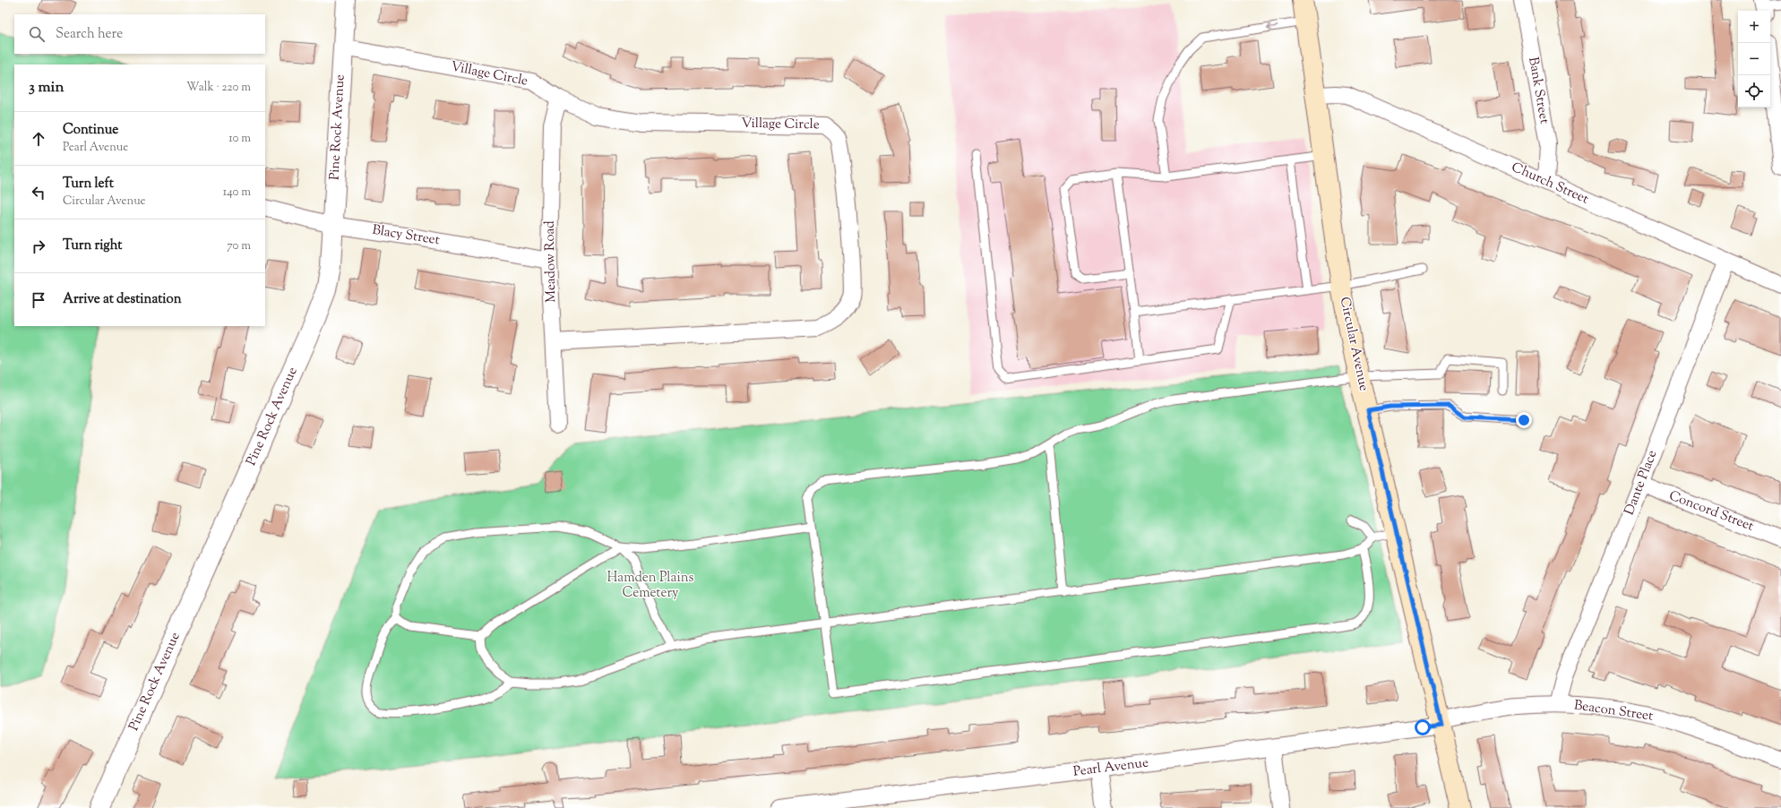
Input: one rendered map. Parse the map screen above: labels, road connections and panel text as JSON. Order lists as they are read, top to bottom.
{
  "streets": {
    "main road": ["Circular Avenue"],
    "street": [
      "Village Circle",
      "Bank Street",
      "Pine Rock Avenue",
      "Church Street",
      "Blacy Street",
      "Meadow Road",
      "Dante Place",
      "Concord Street",
      "Beacon Street",
      "Pearl Avenue"
    ]
  },
  "crossings": [
    ["Village Circle", "Pine Rock Avenue"],
    ["Village Circle", "Meadow Road"],
    ["Bank Street", "Church Street"],
    ["Pine Rock Avenue", "Blacy Street"],
    ["Church Street", "Circular Avenue"],
    ["Church Street", "Dante Place"],
    ["Blacy Street", "Meadow Road"],
    ["Circular Avenue", "Beacon Street"],
    ["Circular Avenue", "Pearl Avenue"],
    ["Dante Place", "Concord Street"],
    ["Dante Place", "Beacon Street"],
    ["Beacon Street", "Pearl Avenue"]
  ],
  "parks": ["Hamden Plains Cemetery"],
  "page": {
    "map_buttons": ["+", "−"],
    "search": "Search here",
    "heading": ["3 min", "Walk · 220 m"],
    "list": [
      ["Continue", "Pearl Avenue", "10 m"],
      ["Turn left", "Circular Avenue", "140 m"],
      ["Turn right", "70 m"],
      "Arrive at destination"
    ]
  }
}
